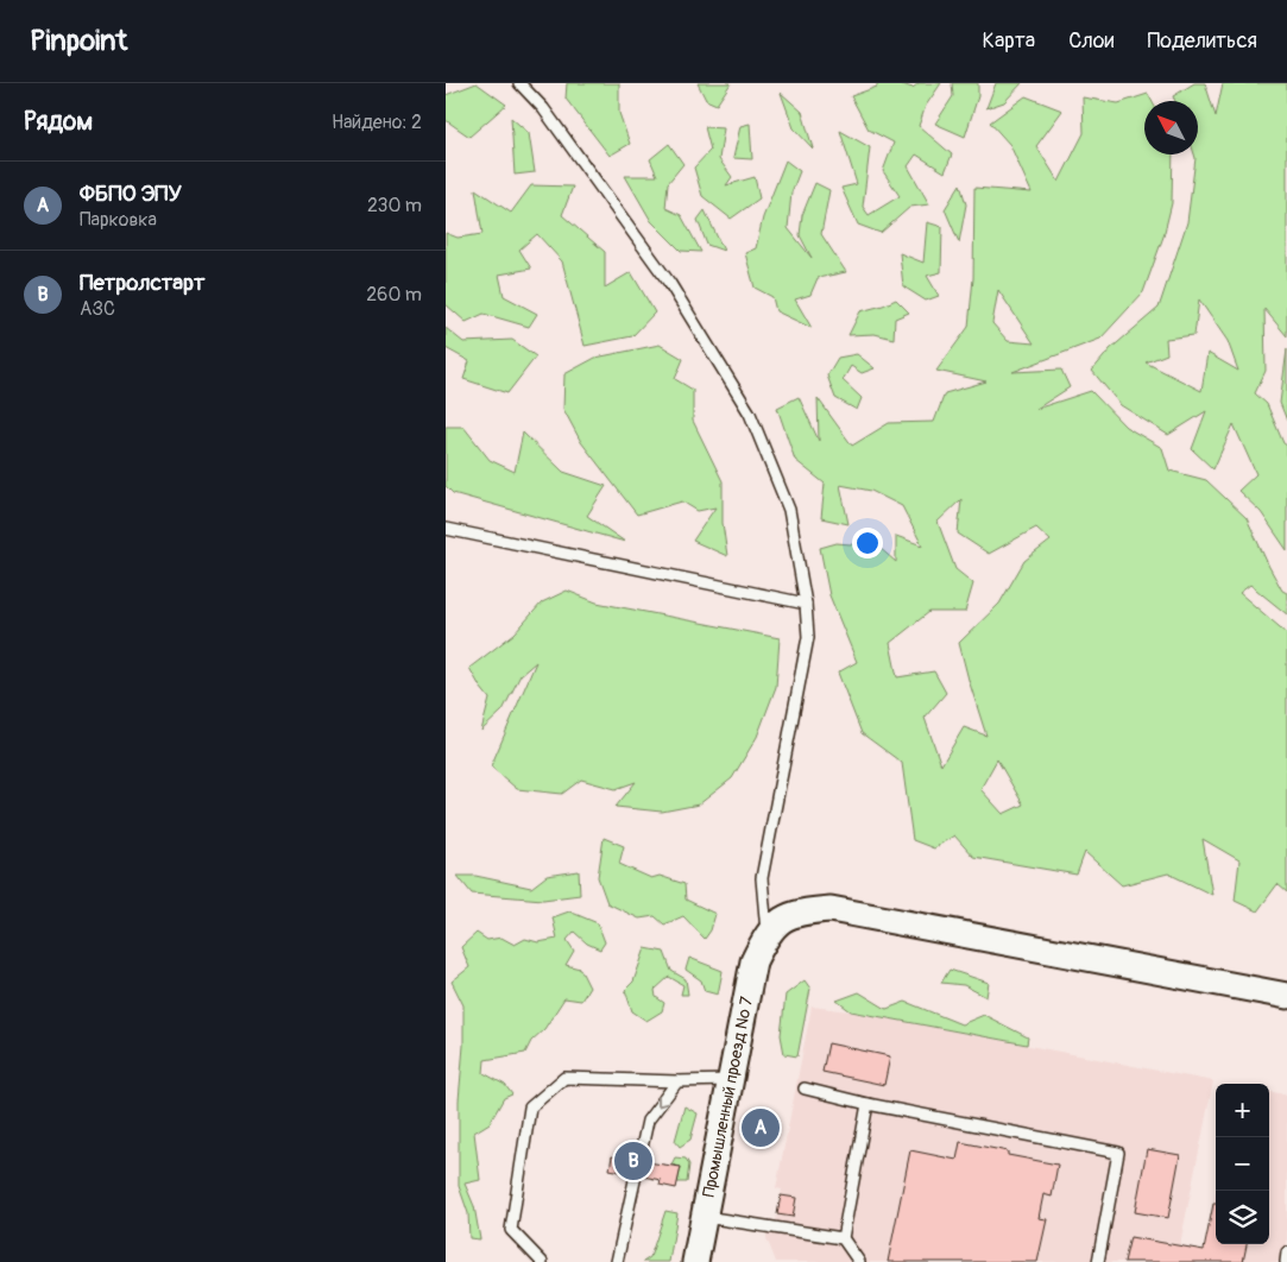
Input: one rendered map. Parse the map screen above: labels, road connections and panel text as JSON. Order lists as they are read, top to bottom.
{
  "streets": {
    "street": ["Промышленный проезд № 7"]
  },
  "north": "top left",
  "page": {
    "header": "Pinpoint",
    "nav": ["Карта", "Слои", "Поделиться"],
    "heading": ["Рядом", "Найдено: 2"],
    "list": [
      {
        "mark": "A",
        "name": "ФБПО ЭПУ",
        "note": "Парковка",
        "value": "230 m"
      },
      {
        "mark": "B",
        "name": "Петролстарт",
        "note": "АЗС",
        "value": "260 m"
      }
    ],
    "map_buttons": ["+", "−"],
    "pins": ["A", "B"]
  }
}
